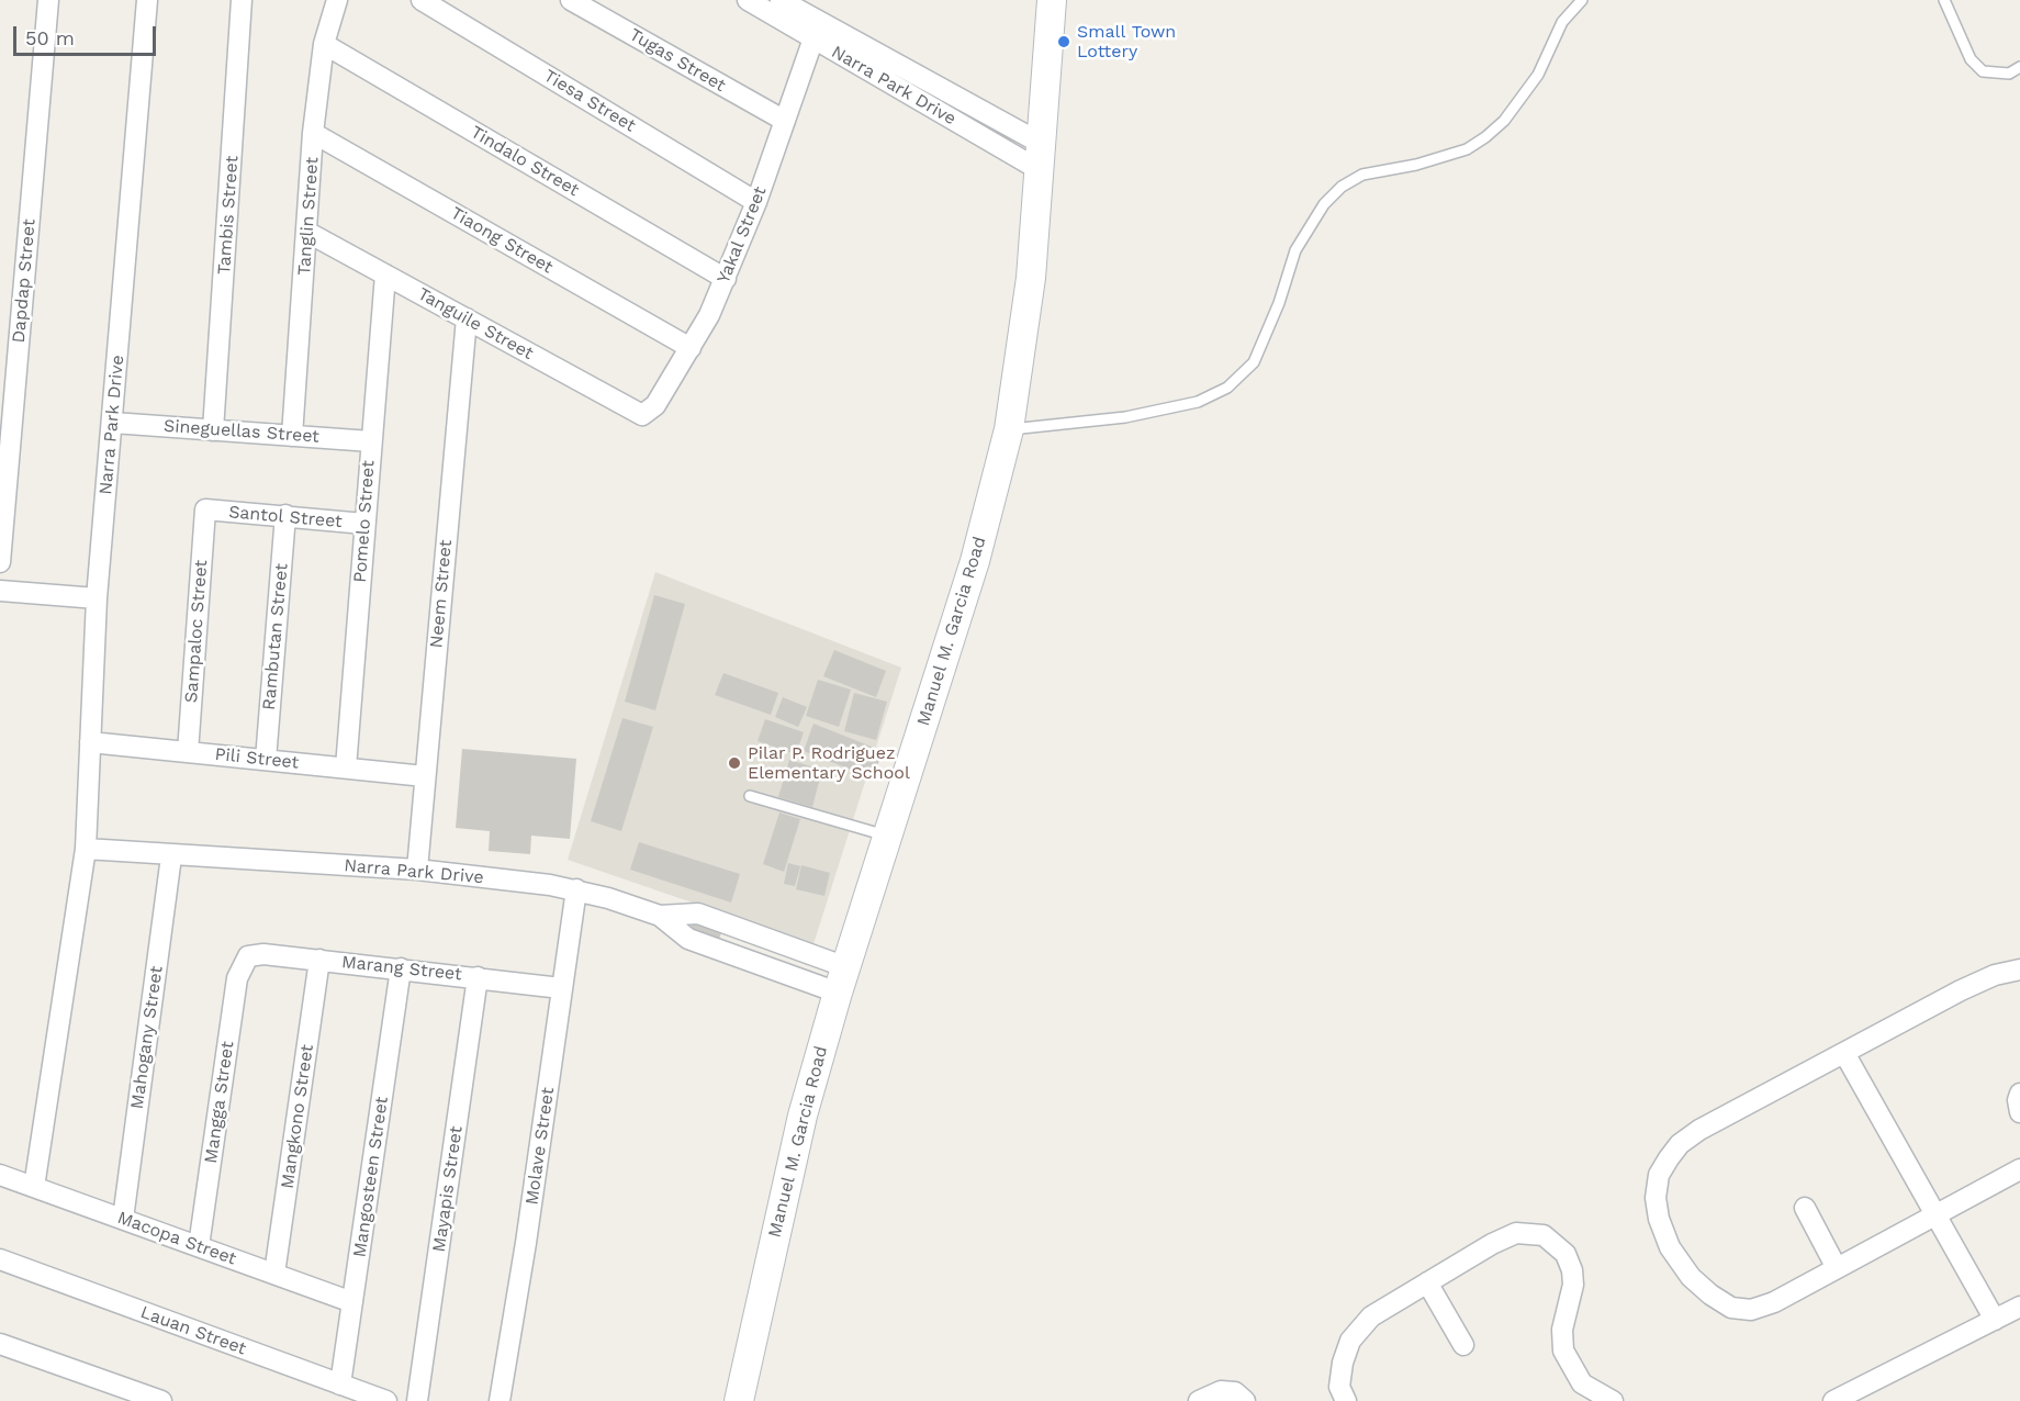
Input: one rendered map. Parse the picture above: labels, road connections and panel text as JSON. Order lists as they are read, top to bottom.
{
  "streets": {
    "main road": ["Manuel M. Garcia Road"],
    "street": [
      "Tugas Street",
      "Narra Park Drive",
      "Tiesa Street",
      "Tindalo Street",
      "Tambis Street",
      "Tanglin Street",
      "Yakal Street",
      "Tiaong Street",
      "Dapdap Street",
      "Tanguile Street",
      "Sineguellas Street",
      "Santol Street",
      "Pomelo Street",
      "Neem Street",
      "Sampaloc Street",
      "Rambutan Street",
      "Pili Street",
      "Marang Street",
      "Mahogany Street",
      "Mangga Street",
      "Mangkono Street",
      "Molave Street",
      "Mangosteen Street",
      "Mayapis Street",
      "Macopa Street",
      "Lauan Street"
    ]
  },
  "crossings": [
    ["Tugas Street", "Yakal Street"],
    ["Narra Park Drive", "Yakal Street"],
    ["Narra Park Drive", "Sineguellas Street"],
    ["Narra Park Drive", "Neem Street"],
    ["Narra Park Drive", "Manuel M. Garcia Road"],
    ["Narra Park Drive", "Pili Street"],
    ["Narra Park Drive", "Mahogany Street"],
    ["Narra Park Drive", "Molave Street"],
    ["Narra Park Drive", "Macopa Street"],
    ["Tiesa Street", "Yakal Street"],
    ["Tindalo Street", "Tanglin Street"],
    ["Tindalo Street", "Yakal Street"],
    ["Tambis Street", "Sineguellas Street"],
    ["Tanglin Street", "Tiaong Street"],
    ["Tanglin Street", "Tanguile Street"],
    ["Tanglin Street", "Sineguellas Street"],
    ["Yakal Street", "Tiaong Street"],
    ["Yakal Street", "Tanguile Street"],
    ["Tanguile Street", "Pomelo Street"],
    ["Tanguile Street", "Neem Street"],
    ["Sineguellas Street", "Pomelo Street"],
    ["Santol Street", "Pomelo Street"],
    ["Santol Street", "Sampaloc Street"],
    ["Santol Street", "Rambutan Street"],
    ["Pomelo Street", "Pili Street"],
    ["Neem Street", "Pili Street"],
    ["Sampaloc Street", "Pili Street"],
    ["Rambutan Street", "Pili Street"],
    ["Marang Street", "Mangga Street"],
    ["Marang Street", "Mangkono Street"],
    ["Marang Street", "Molave Street"],
    ["Marang Street", "Mangosteen Street"],
    ["Marang Street", "Mayapis Street"],
    ["Mahogany Street", "Macopa Street"],
    ["Mangga Street", "Macopa Street"],
    ["Mangkono Street", "Macopa Street"],
    ["Mangosteen Street", "Macopa Street"],
    ["Mangosteen Street", "Lauan Street"]
  ],
  "places": ["Small Town Lottery", "Pilar P. Rodriguez Elementary School"],
  "scale_bar": "50 m"
}
